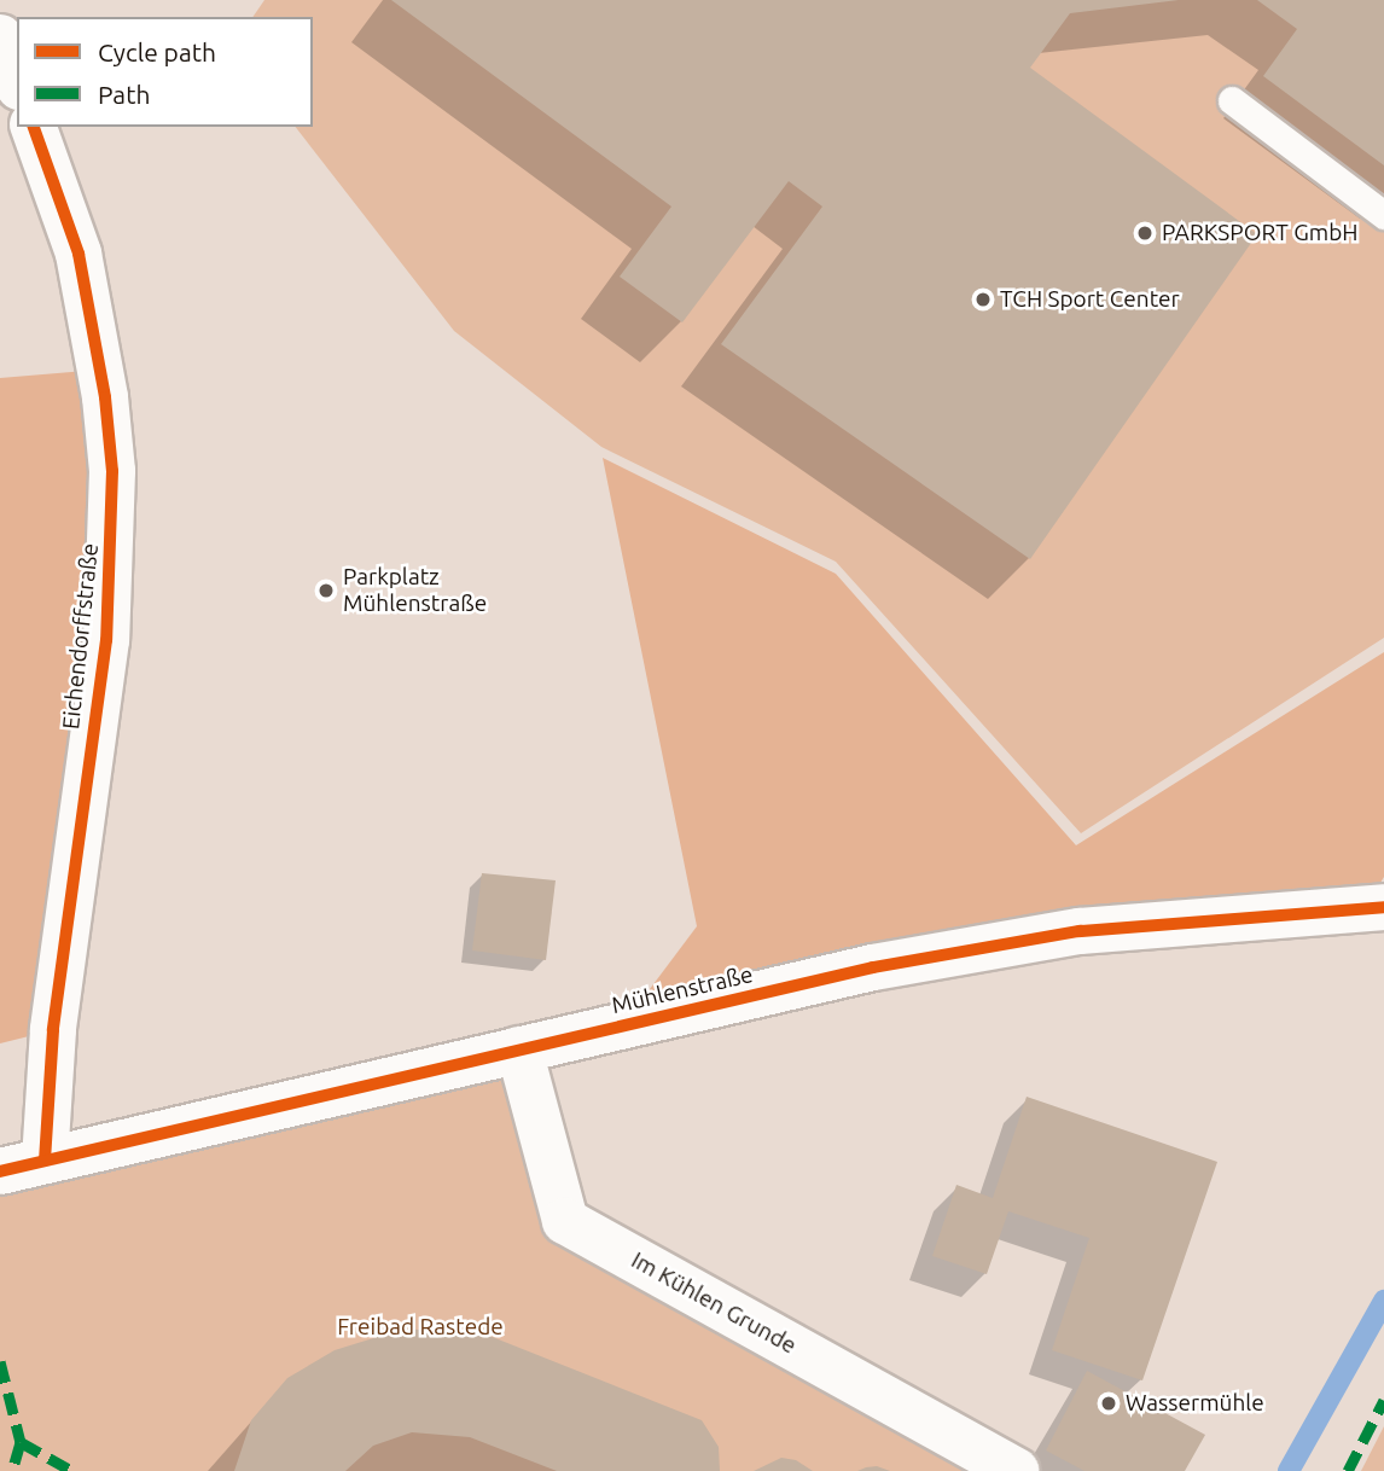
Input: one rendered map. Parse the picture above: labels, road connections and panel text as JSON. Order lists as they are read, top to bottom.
{
  "streets": {
    "street": ["Eichendorffstraße", "Mühlenstraße", "Im Kühlen Grunde"]
  },
  "crossings": [
    ["Eichendorffstraße", "Mühlenstraße"],
    ["Mühlenstraße", "Im Kühlen Grunde"]
  ],
  "parks": ["Freibad Rastede"],
  "places": [
    "PARKSPORT GmbH",
    "TCH Sport Center",
    "Parkplatz Mühlenstraße",
    "Wassermühle"
  ],
  "legend": ["Cycle path", "Path"]
}
